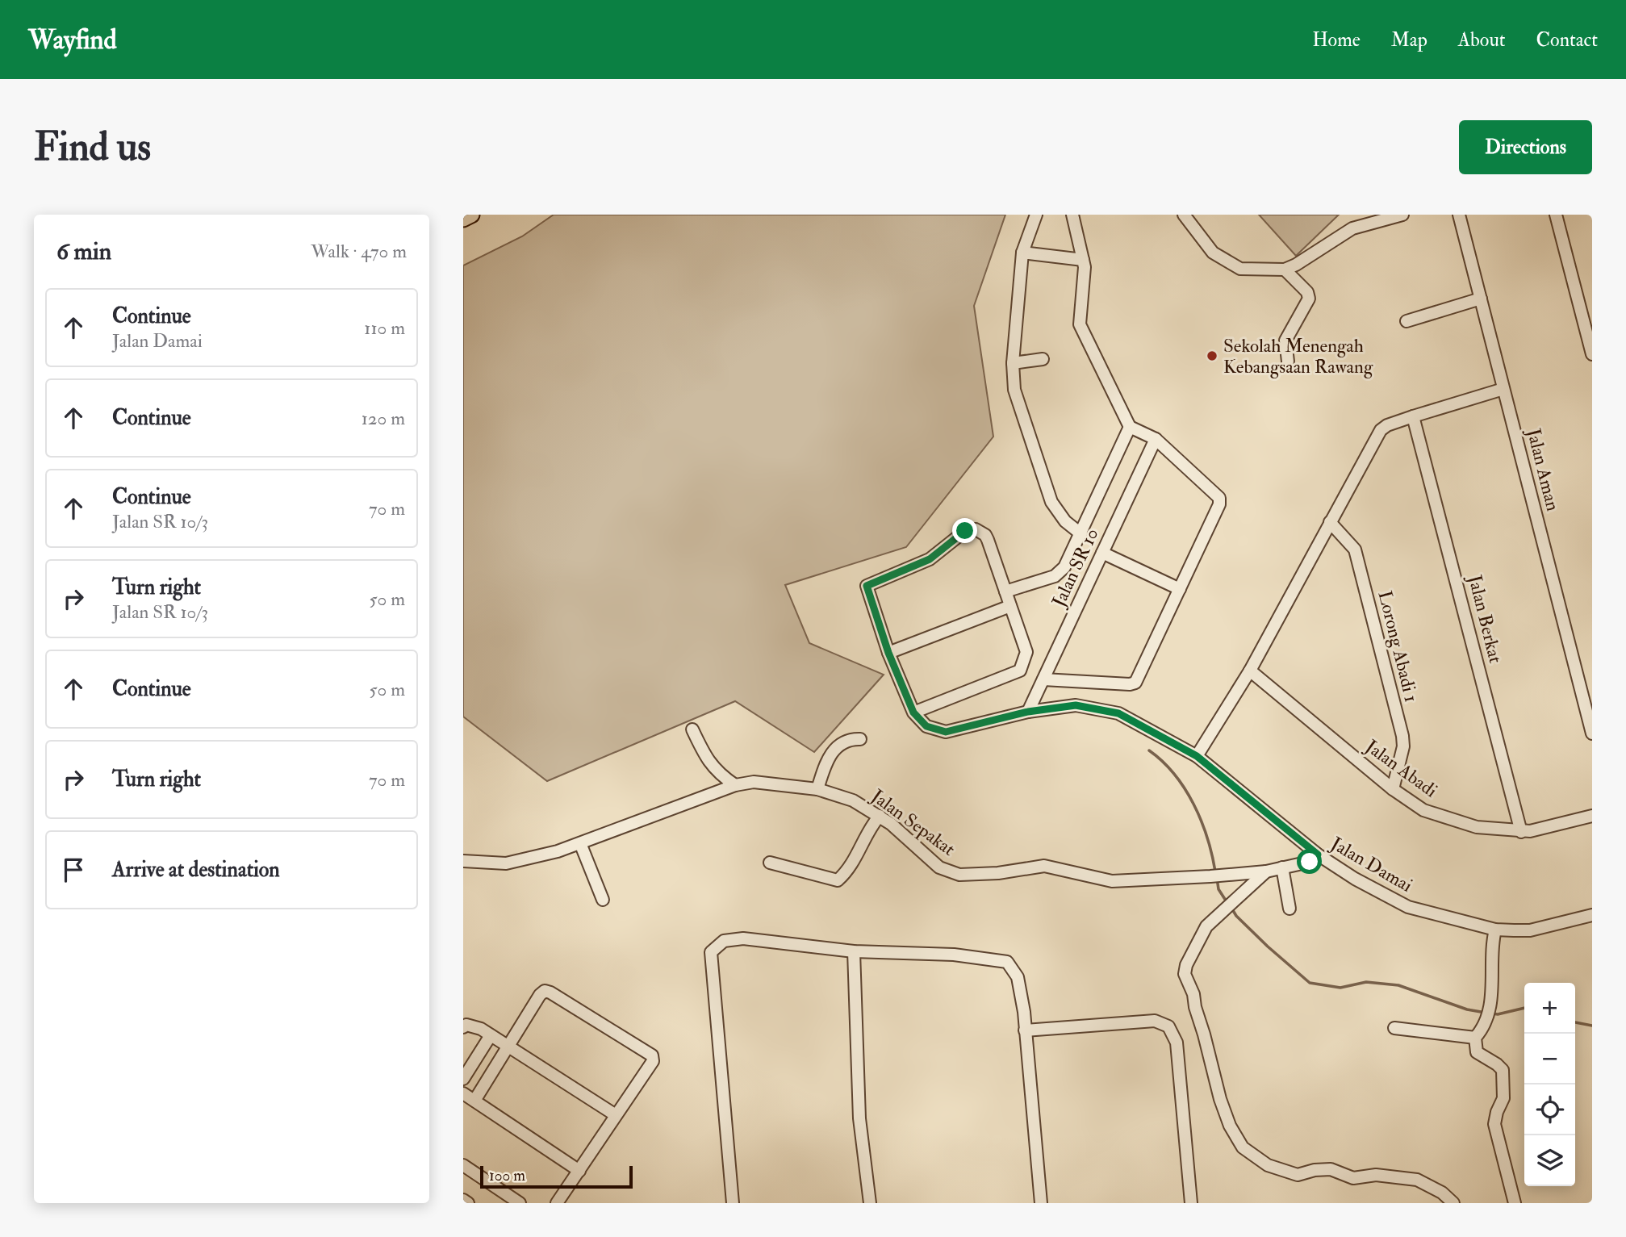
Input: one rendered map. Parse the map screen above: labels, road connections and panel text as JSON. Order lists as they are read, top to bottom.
{
  "streets": {
    "street": [
      "Jalan Aman",
      "Jalan SR 10",
      "Jalan Berkat",
      "Lorong Abadi 1",
      "Jalan Abadi",
      "Jalan Sepakat",
      "Jalan Damai"
    ]
  },
  "crossings": [
    ["Jalan SR 10", "Jalan Damai"],
    ["Jalan Berkat", "Jalan Abadi"],
    ["Lorong Abadi 1", "Jalan Abadi"],
    ["Jalan Sepakat", "Jalan Damai"]
  ],
  "places": ["Sekolah Menengah Kebangsaan Rawang"],
  "scale_bar": "100 m",
  "page": {
    "header": "Wayfind",
    "nav": [
      "Home",
      "Map",
      "About",
      "Contact"
    ],
    "buttons": "Directions",
    "title": "Find us",
    "heading": ["6 min", "Walk · 470 m"],
    "list": [
      ["Continue", "Jalan Damai", "110 m"],
      ["Continue", "120 m"],
      ["Continue", "Jalan SR 10/3", "70 m"],
      ["Turn right", "Jalan SR 10/3", "50 m"],
      ["Continue", "50 m"],
      ["Turn right", "70 m"],
      "Arrive at destination"
    ],
    "map_buttons": ["+", "−"],
    "scale": "100 m"
  }
}
